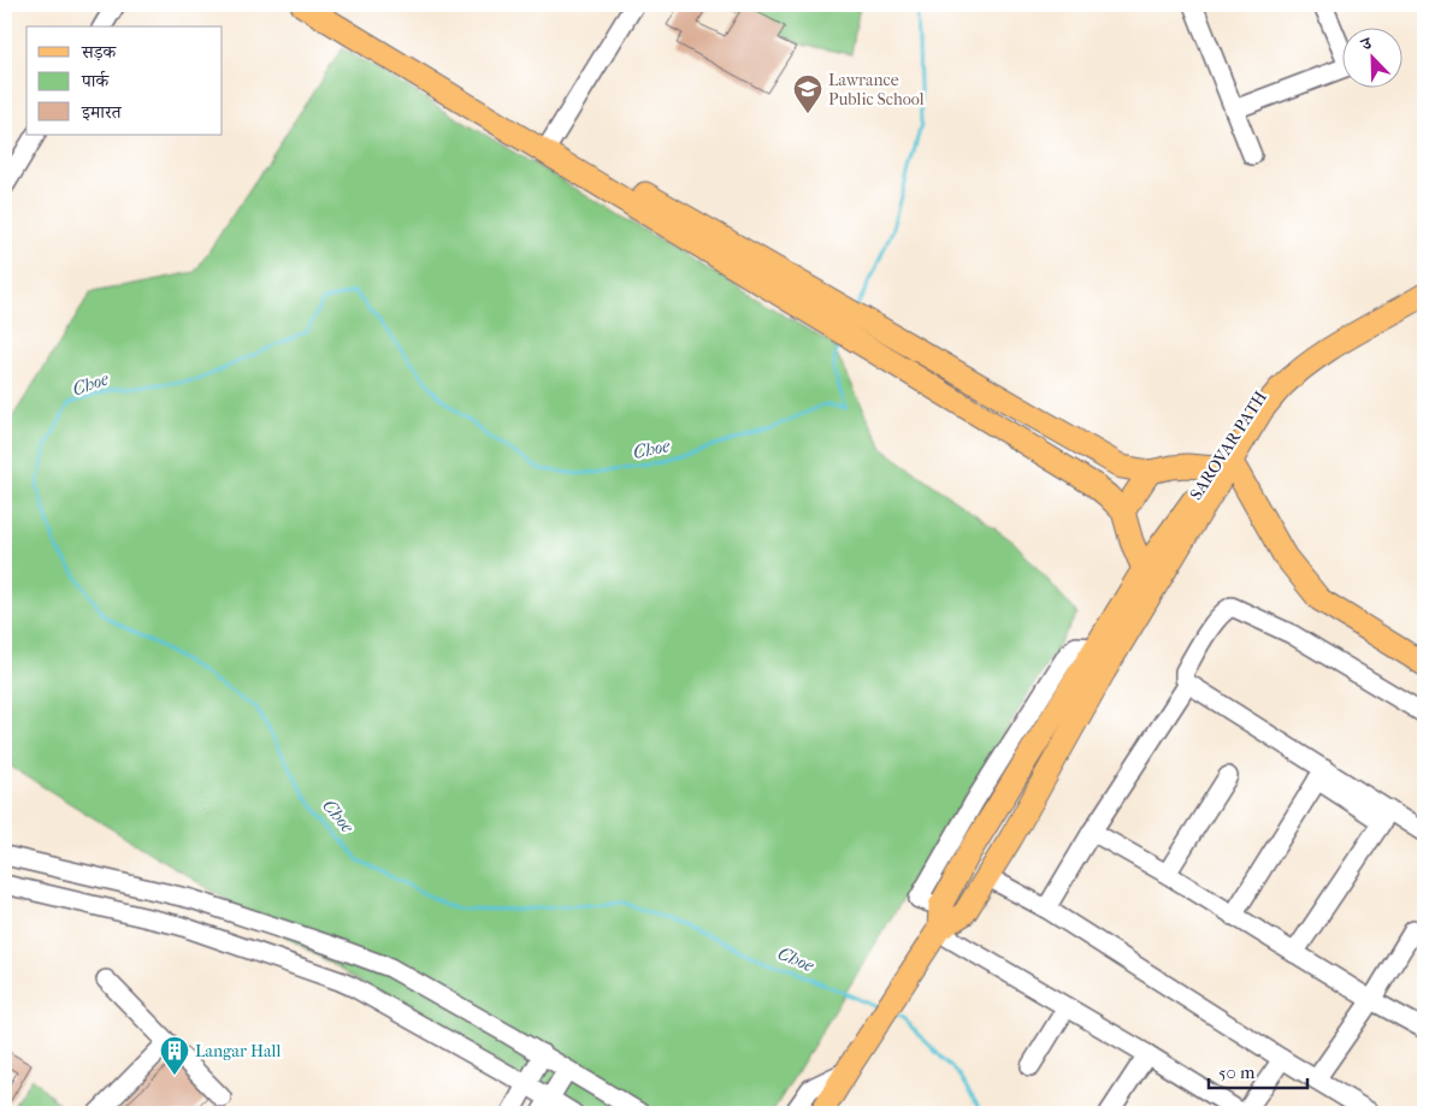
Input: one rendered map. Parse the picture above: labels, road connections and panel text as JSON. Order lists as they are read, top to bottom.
{
  "streets": {
    "main road": ["SAROVAR PATH"]
  },
  "water": ["Choe"],
  "places": {
    "school or university": ["Lawrance Public School"],
    "building": ["Langar Hall"]
  },
  "legend": ["सड़क", "पार्क", "इमारत"],
  "scale_bar": "50 m",
  "north": "top left"
}
